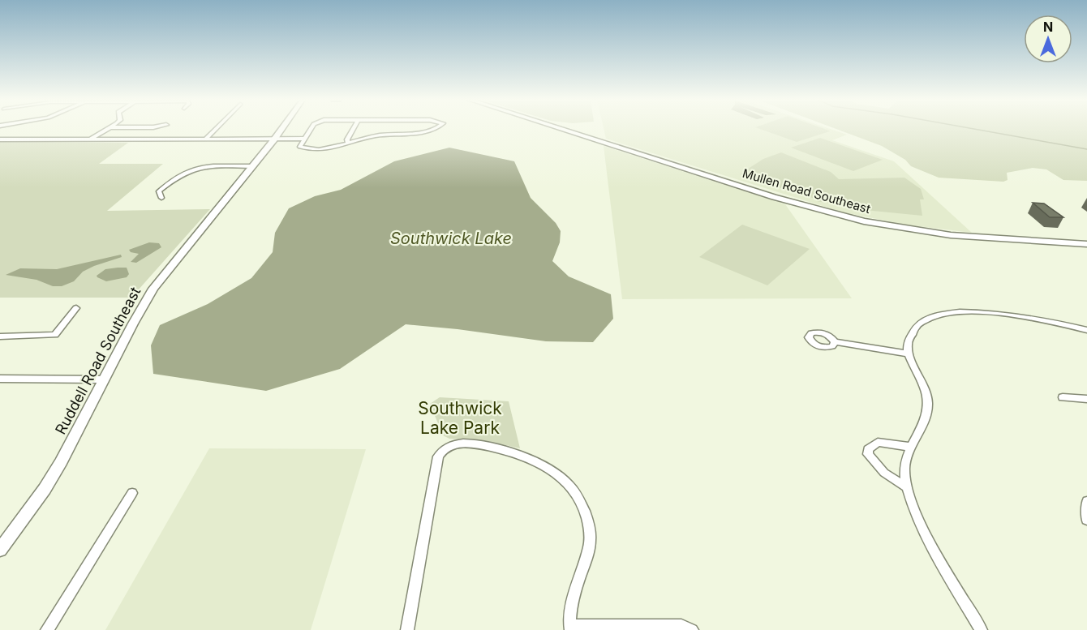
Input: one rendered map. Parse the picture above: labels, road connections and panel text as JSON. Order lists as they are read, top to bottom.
{
  "streets": {
    "street": ["Mullen Road Southeast", "Ruddell Road Southeast"]
  },
  "water": ["Southwick Lake"],
  "parks": ["Southwick Lake Park"],
  "north": "top"
}
